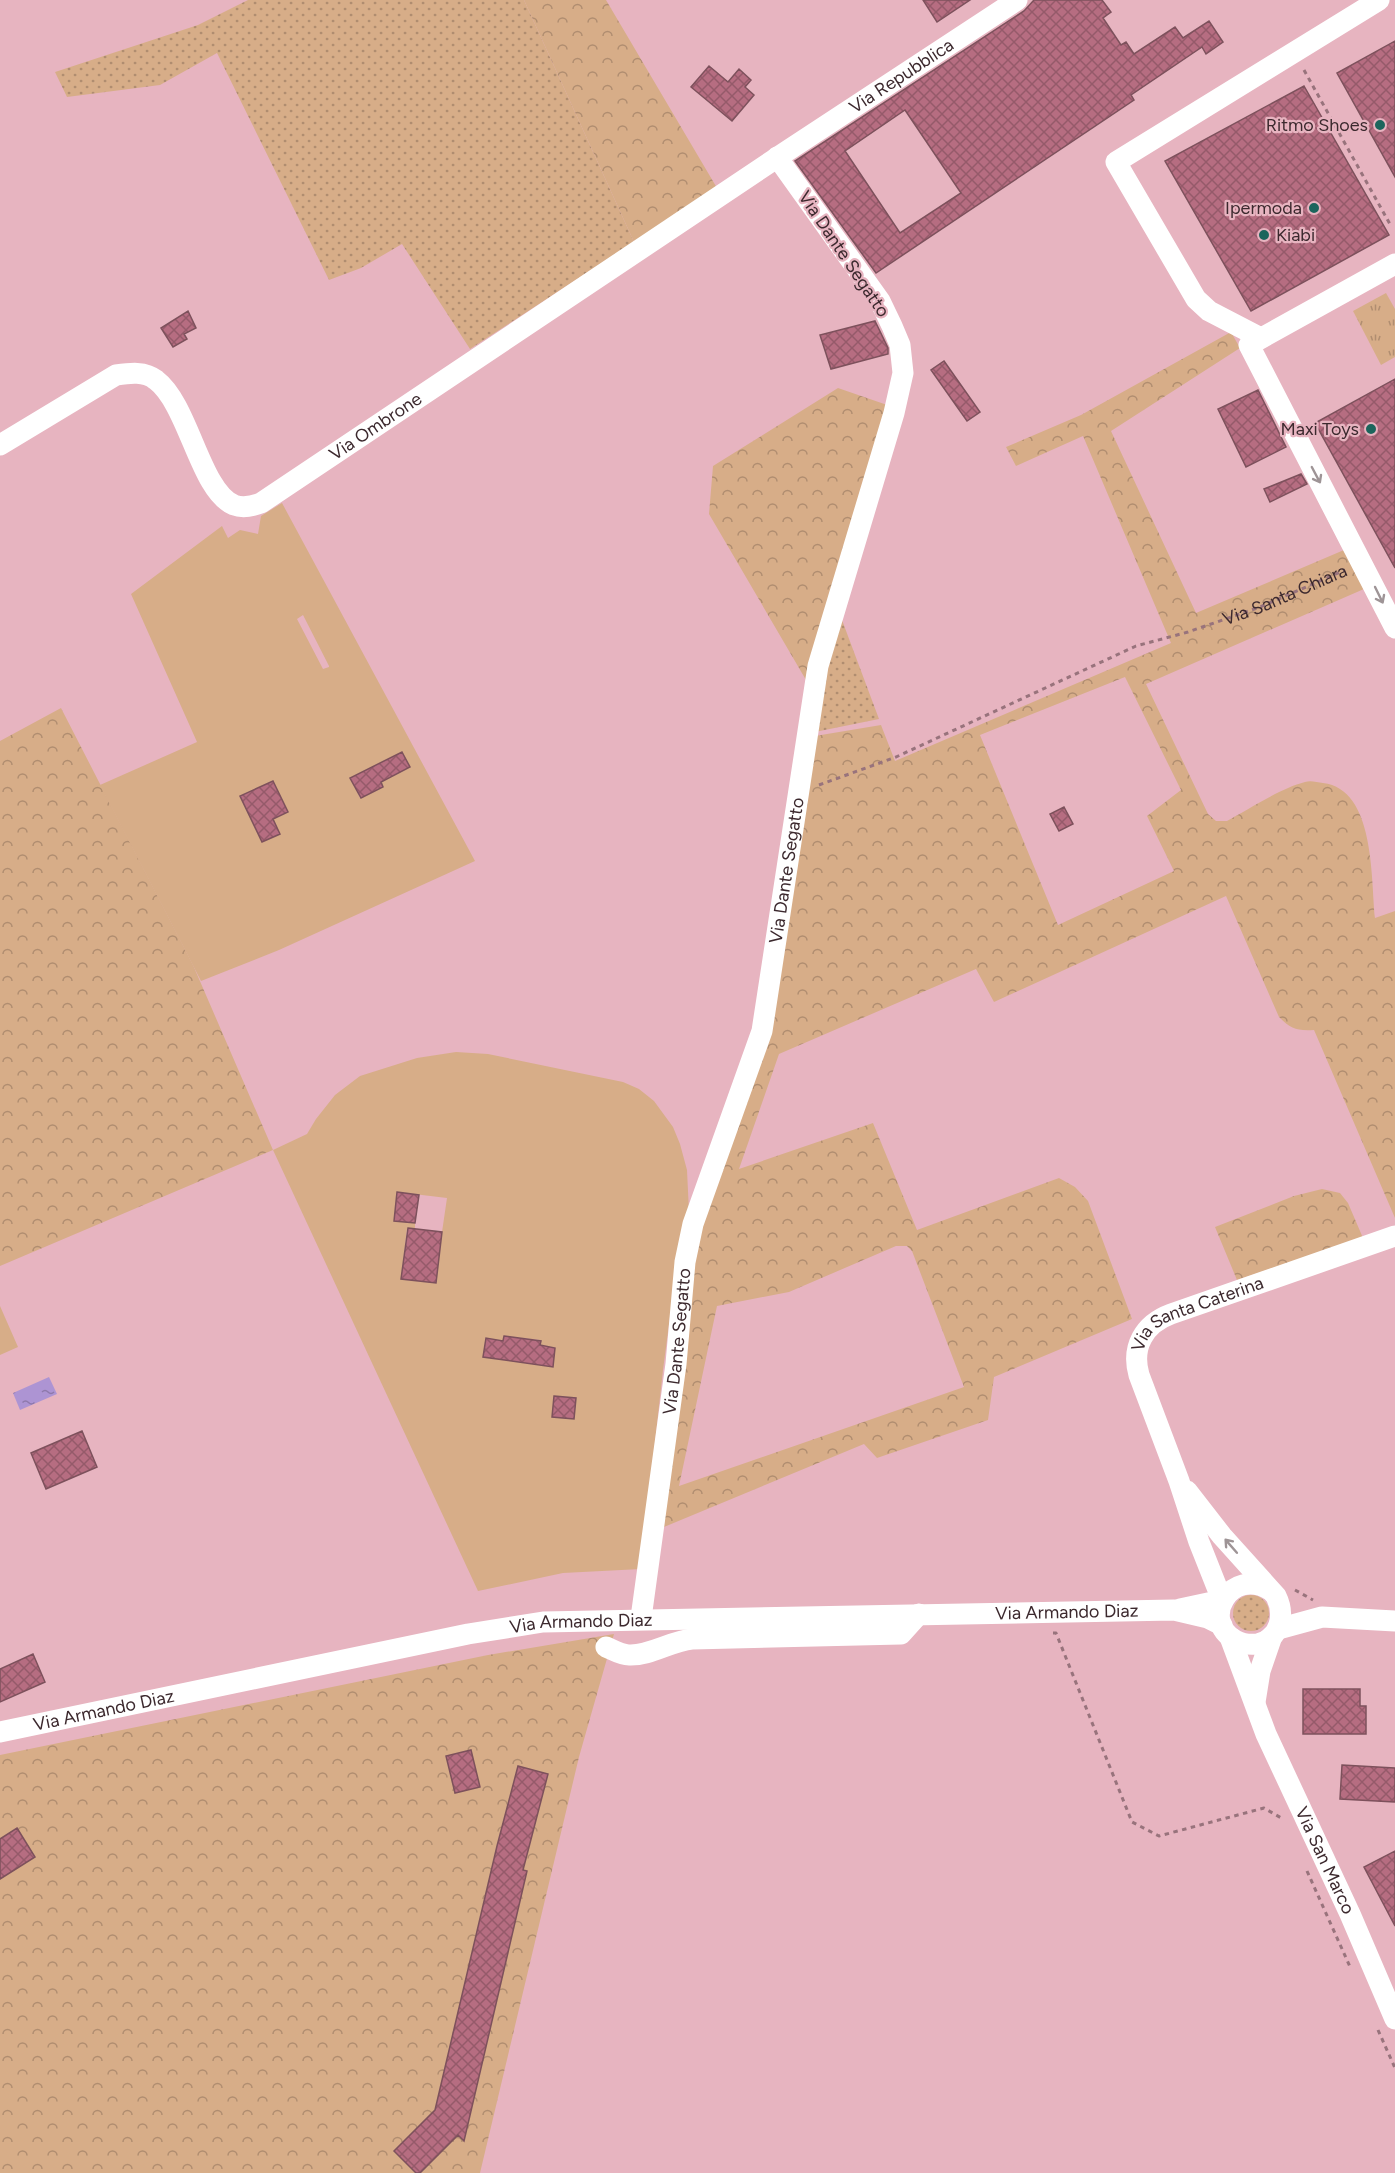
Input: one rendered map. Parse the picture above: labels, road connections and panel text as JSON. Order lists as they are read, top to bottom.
{
  "streets": {
    "street": [
      "Via Repubblica",
      "Via Dante Segatto",
      "Via Ombrone",
      "Via Santa Chiara",
      "Via Santa Caterina",
      "Via Armando Diaz",
      "Via San Marco"
    ]
  },
  "crossings": [
    ["Via Repubblica", "Via Dante Segatto"],
    ["Via Repubblica", "Via Ombrone"],
    ["Via Dante Segatto", "Via Ombrone"],
    ["Via Dante Segatto", "Via Armando Diaz"],
    ["Via Santa Caterina", "Via Armando Diaz"],
    ["Via Santa Caterina", "Via San Marco"],
    ["Via Armando Diaz", "Via San Marco"]
  ],
  "places": [
    "Ritmo Shoes",
    "Ipermoda",
    "Kiabi",
    "Maxi Toys"
  ]
}
